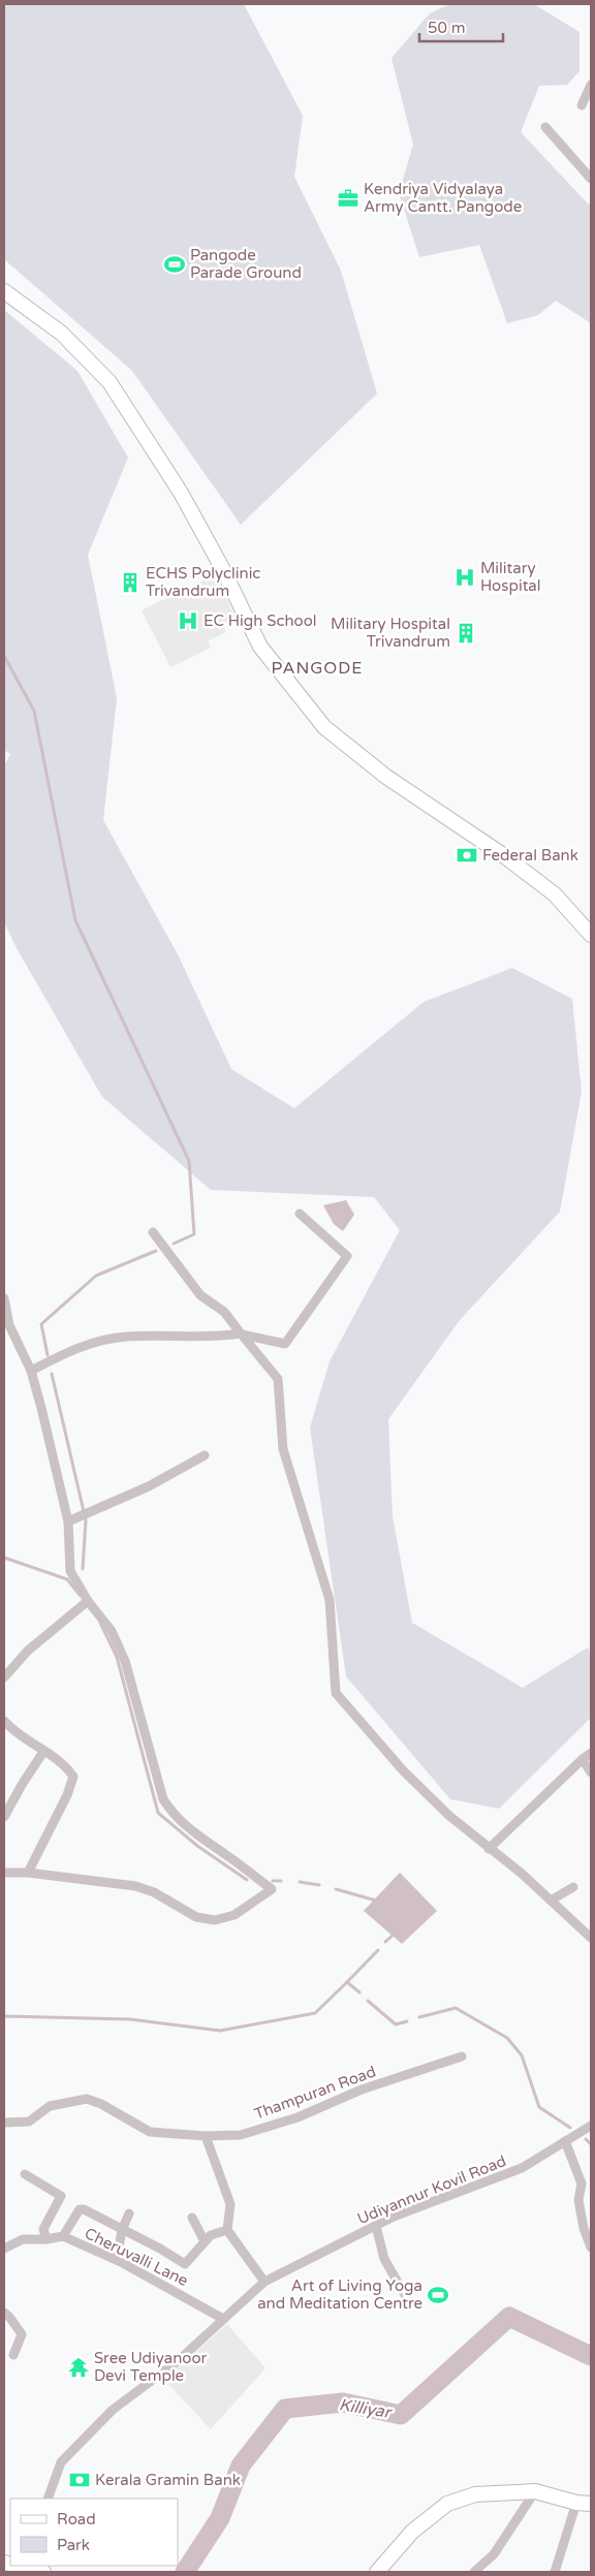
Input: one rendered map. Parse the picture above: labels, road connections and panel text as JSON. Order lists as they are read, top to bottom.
{
  "streets": {
    "street": ["Thampuran Road", "Udiyannur Kovil Road", "Cheruvalli Lane"]
  },
  "crossings": [
    ["Udiyannur Kovil Road", "Cheruvalli Lane"]
  ],
  "districts": ["PANGODE"],
  "water": ["Killiyar"],
  "places": {
    "office": ["Kendriya Vidyalaya Army Cantt. Pangode"],
    "sports": ["Pangode Parade Ground", "Art of Living Yoga and Meditation Centre"],
    "hospital": ["Military Hospital", "EC High School"],
    "building": ["ECHS Polyclinic Trivandrum", "Military Hospital Trivandrum"],
    "bank": ["Federal Bank", "Kerala Gramin Bank"],
    "temple": ["Sree Udiyanoor Devi Temple"]
  },
  "legend": ["Road", "Park"],
  "scale_bar": "50 m"
}
